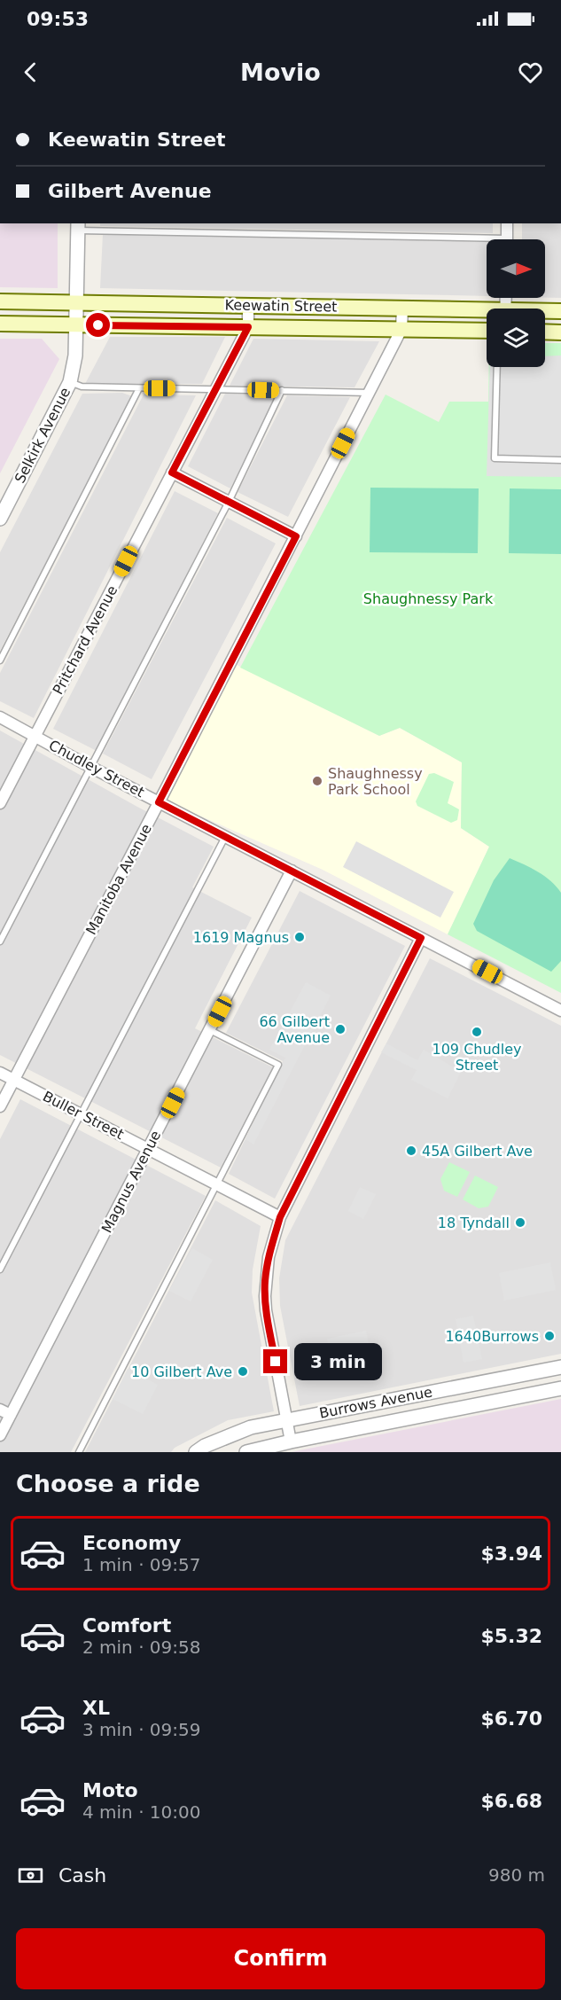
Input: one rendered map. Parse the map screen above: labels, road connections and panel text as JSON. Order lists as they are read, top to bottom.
{
  "streets": {
    "main road": ["Keewatin Street"],
    "street": [
      "Selkirk Avenue",
      "Pritchard Avenue",
      "Chudley Street",
      "Manitoba Avenue",
      "Buller Street",
      "Magnus Avenue",
      "Burrows Avenue"
    ]
  },
  "crossings": [
    ["Keewatin Street", "Selkirk Avenue"],
    ["Keewatin Street", "Pritchard Avenue"],
    ["Keewatin Street", "Manitoba Avenue"],
    ["Pritchard Avenue", "Chudley Street"],
    ["Chudley Street", "Manitoba Avenue"],
    ["Chudley Street", "Magnus Avenue"],
    ["Manitoba Avenue", "Buller Street"],
    ["Buller Street", "Magnus Avenue"]
  ],
  "parks": ["Shaughnessy Park"],
  "places": [
    "Shaughnessy Park School",
    "1619 Magnus",
    "66 Gilbert Avenue",
    "109 Chudley Street",
    "45A Gilbert Ave",
    "18 Tyndall",
    "1640Burrows",
    "10 Gilbert Ave"
  ],
  "north": "right",
  "page": {
    "status": "09:53",
    "header": "Movio",
    "banner": ["Keewatin Street", "Gilbert Avenue"],
    "bubble": "3 min",
    "heading": "Choose a ride",
    "list": [
      {
        "name": "Economy",
        "note": "1 min · 09:57",
        "value": "$3.94"
      },
      {
        "name": "Comfort",
        "note": "2 min · 09:58",
        "value": "$5.32"
      },
      {
        "name": "XL",
        "note": "3 min · 09:59",
        "value": "$6.70"
      },
      {
        "name": "Moto",
        "note": "4 min · 10:00",
        "value": "$6.68"
      }
    ],
    "pay": ["Cash", "980 m"],
    "buttons": "Confirm"
  }
}
